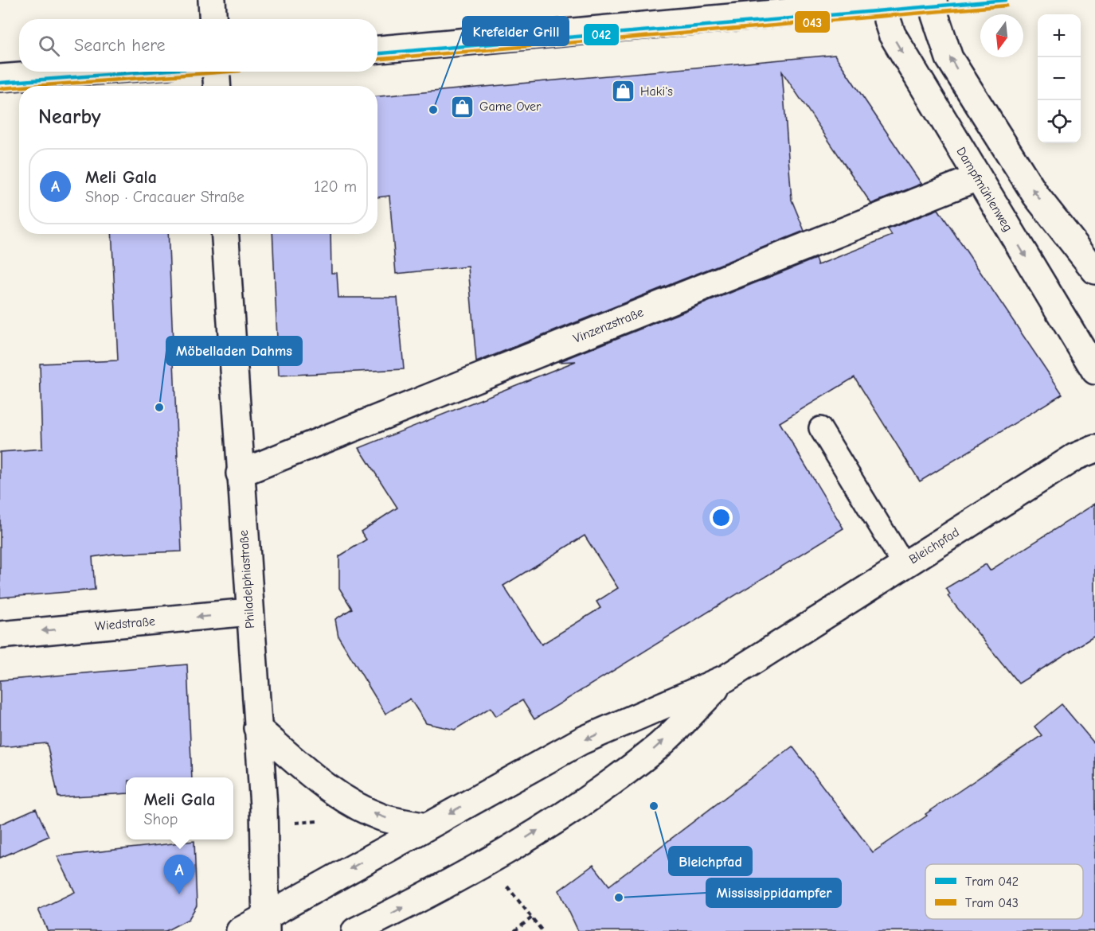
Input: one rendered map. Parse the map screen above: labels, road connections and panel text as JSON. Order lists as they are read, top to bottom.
{
  "streets": {
    "street": [
      "Dampfmühlenweg",
      "Vinzenzstraße",
      "Bleichpfad",
      "Philadelphiastraße",
      "Wiedstraße"
    ]
  },
  "crossings": [
    ["Dampfmühlenweg", "Vinzenzstraße"],
    ["Vinzenzstraße", "Philadelphiastraße"],
    ["Bleichpfad", "Philadelphiastraße"],
    ["Philadelphiastraße", "Wiedstraße"]
  ],
  "one_way": ["Wiedstraße"],
  "places": {
    "shop": ["Haki's", "Game Over"],
    "other": [
      "Krefelder Grill",
      "Möbelladen Dahms",
      "Bleichpfad",
      "Mississippidampfer"
    ]
  },
  "lines": ["tram line 042", "tram line 043"],
  "legend": ["Tram 042", "Tram 043"],
  "north": "bottom",
  "page": {
    "map_buttons": ["+", "−"],
    "search": "Search here",
    "heading": "Nearby",
    "list": [
      {
        "mark": "A",
        "name": "Meli Gala",
        "note": "Shop · Cracauer Straße",
        "value": "120 m"
      }
    ],
    "popup": ["Meli Gala", "Shop"],
    "pins": "A"
  }
}
